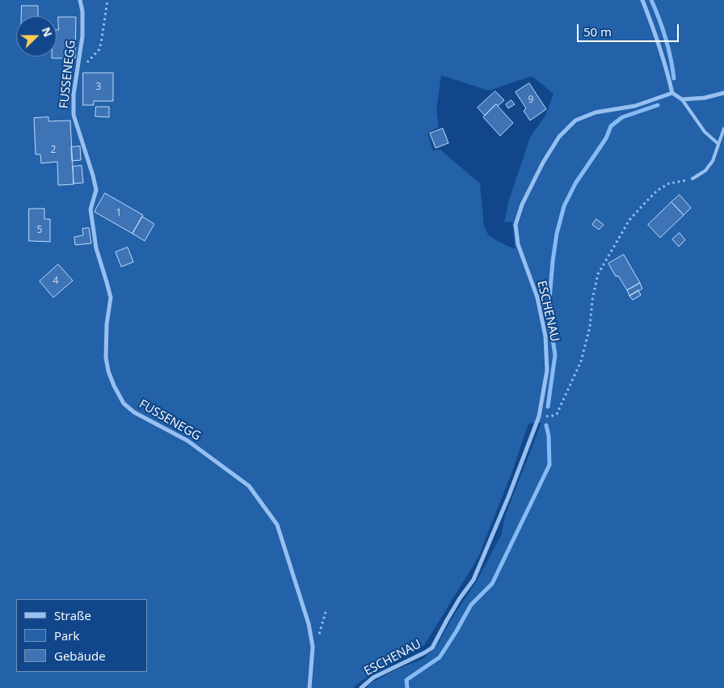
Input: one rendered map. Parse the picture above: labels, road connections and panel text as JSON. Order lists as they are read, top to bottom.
{
  "streets": {
    "street": ["FUSSENEGG", "ESCHENAU"]
  },
  "house_numbers": [
    "3",
    "9",
    "2",
    "1",
    "5",
    "4"
  ],
  "legend": ["Straße", "Park", "Gebäude"],
  "scale_bar": "50 m",
  "north": "right"
}
